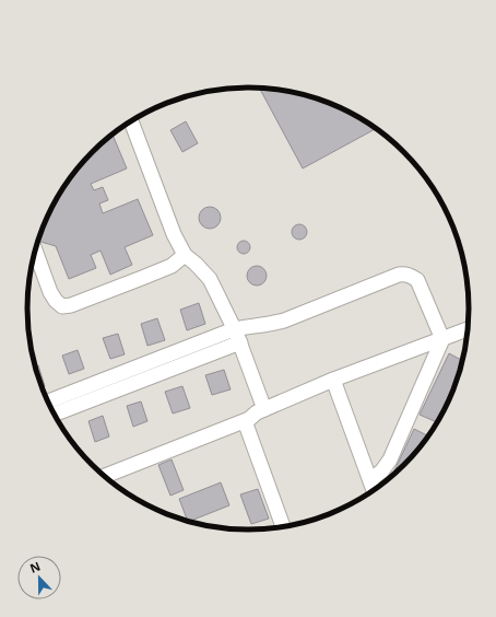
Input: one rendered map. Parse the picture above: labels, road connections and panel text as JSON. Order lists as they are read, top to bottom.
{
  "north": "top"
}
